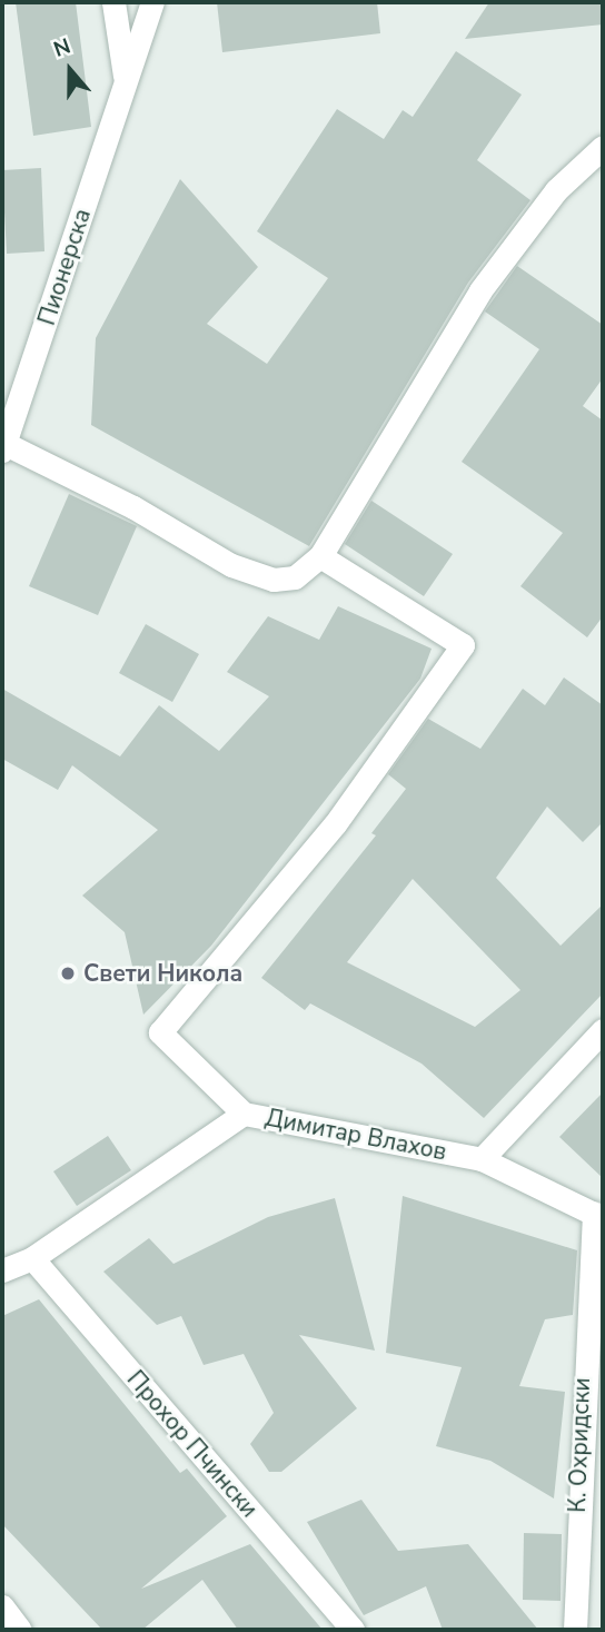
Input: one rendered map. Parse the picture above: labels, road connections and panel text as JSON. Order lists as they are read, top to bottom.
{
  "streets": {
    "street": [
      "Пионерска",
      "Димитар Влахов",
      "Прохор Пчински",
      "К. Охридски"
    ]
  },
  "crossings": [
    ["Димитар Влахов", "Прохор Пчински"],
    ["Димитар Влахов", "К. Охридски"]
  ],
  "places": ["Свети Никола"],
  "north": "top"
}
